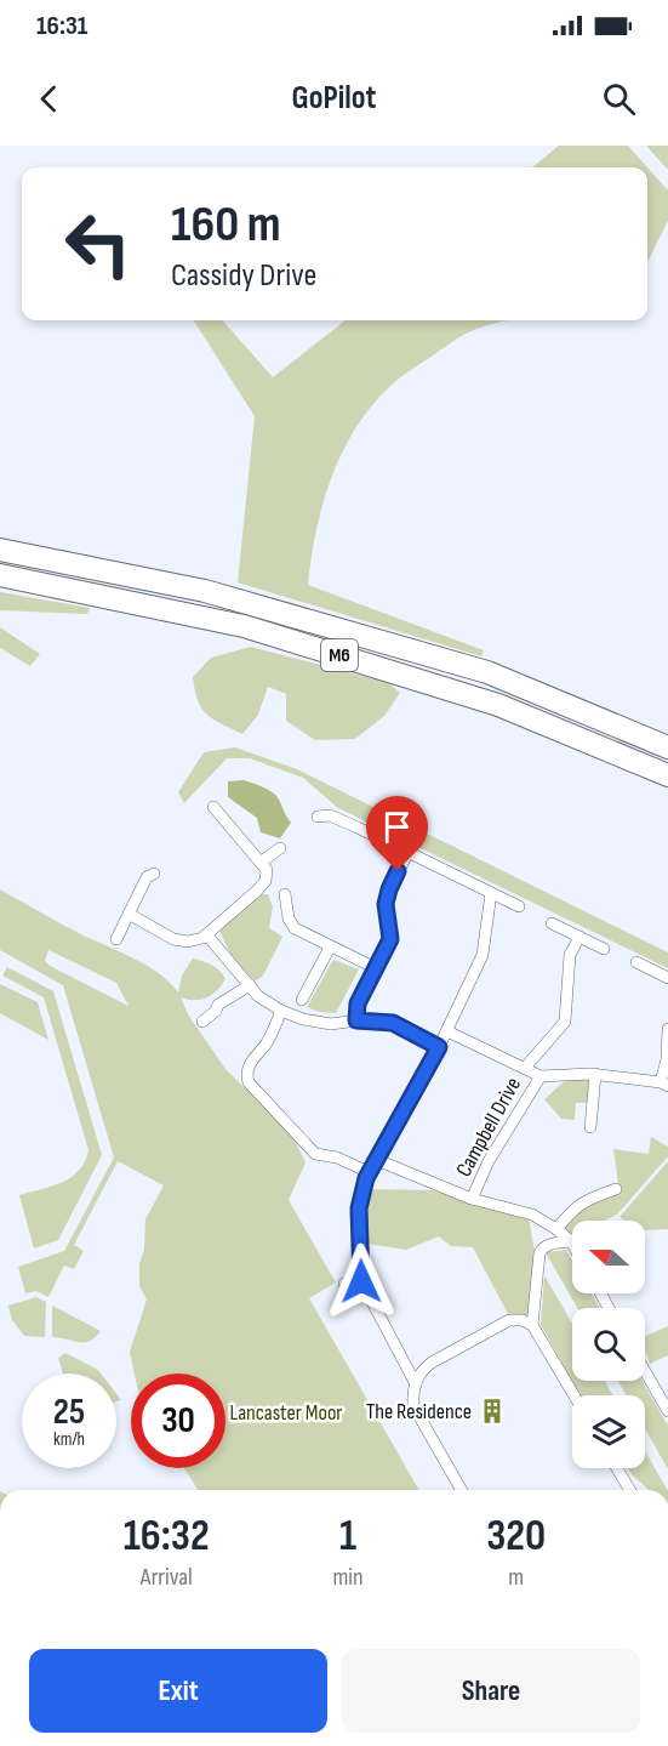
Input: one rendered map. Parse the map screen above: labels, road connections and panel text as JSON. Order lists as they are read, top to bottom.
{
  "streets": {
    "highway": ["M6"],
    "street": ["Campbell Drive"]
  },
  "parks": ["Lancaster Moor"],
  "places": {
    "building": ["The Residence"]
  },
  "north": "left",
  "page": {
    "status": "16:31",
    "header": "GoPilot",
    "turn": ["160 m", "Cassidy Drive"],
    "speed": "25 km/h",
    "limit": "30",
    "eta": [
      "16:32",
      "Arrival",
      "1",
      "min",
      "320",
      "m"
    ],
    "buttons": ["Exit", "Share"]
  }
}
